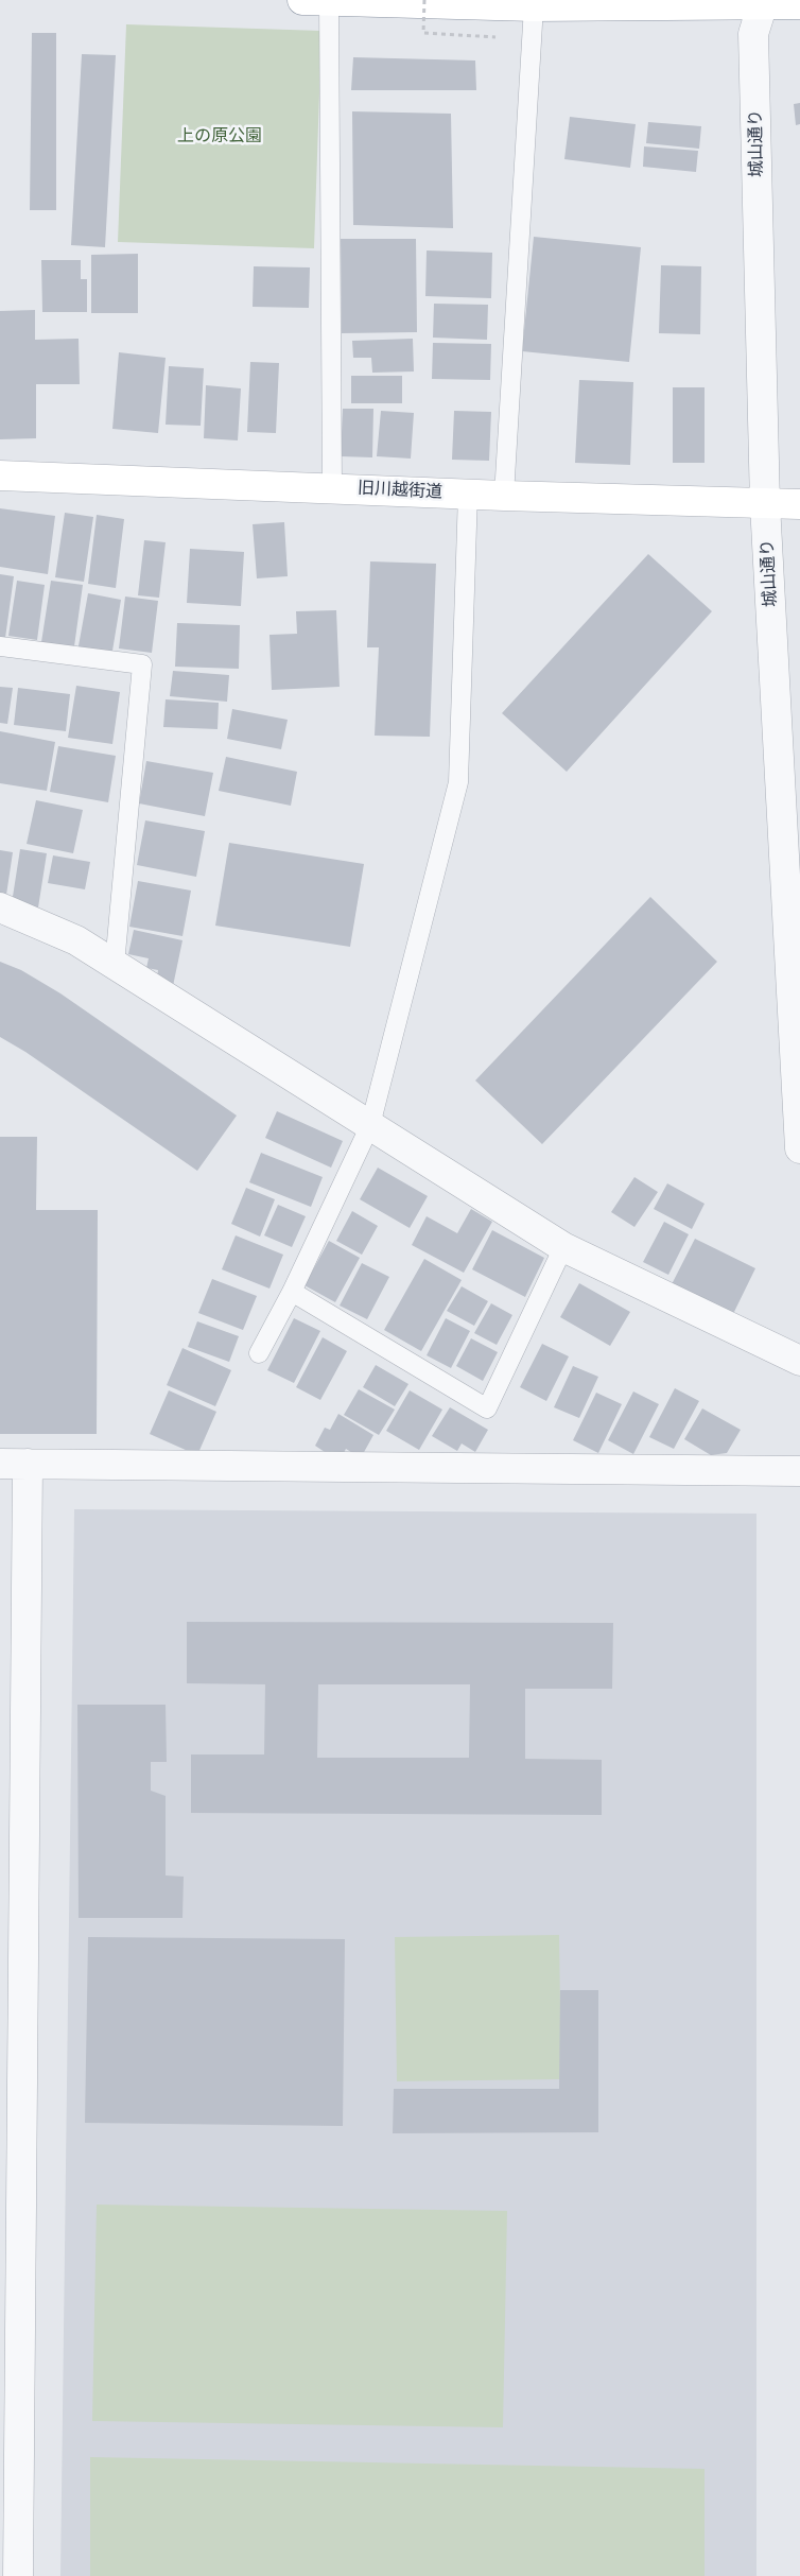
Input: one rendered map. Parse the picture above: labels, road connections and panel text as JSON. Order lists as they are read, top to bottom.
{
  "streets": {
    "main road": ["旧川越街道"],
    "street": ["城山通り"]
  },
  "crossings": [
    ["城山通り", "旧川越街道"]
  ],
  "parks": ["上の原公園"]
}
